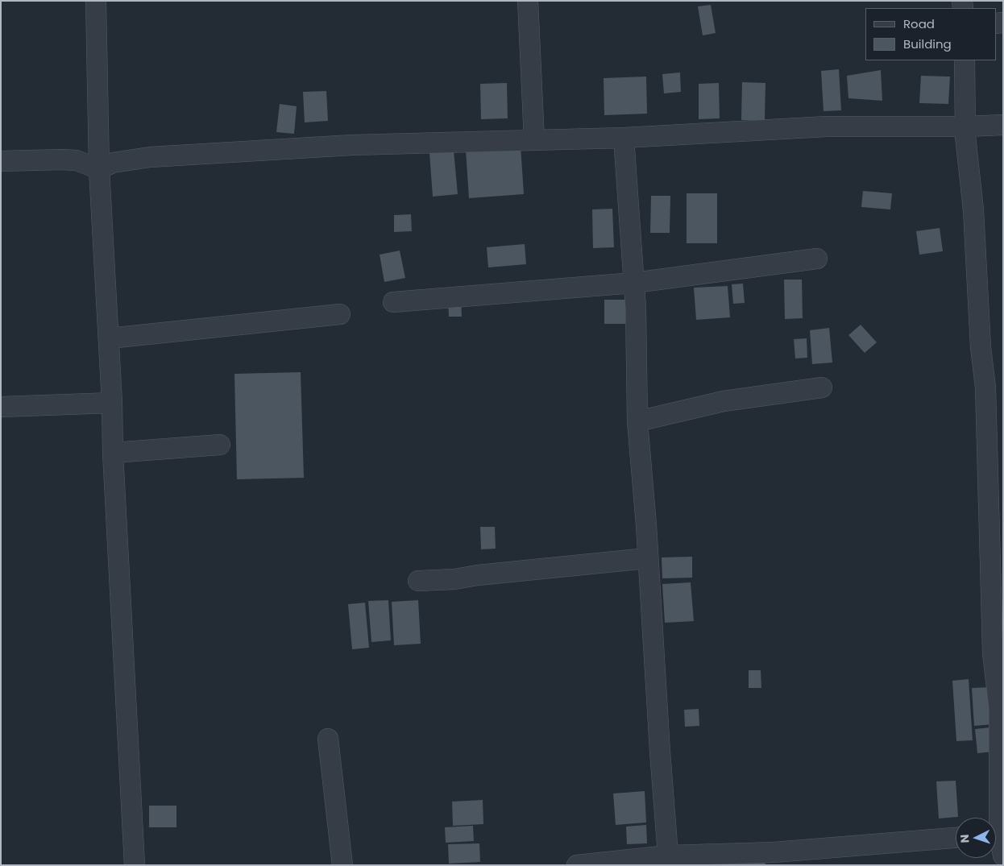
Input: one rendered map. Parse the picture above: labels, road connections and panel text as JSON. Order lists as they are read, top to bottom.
{
  "legend": ["Road", "Building"],
  "north": "left"
}
